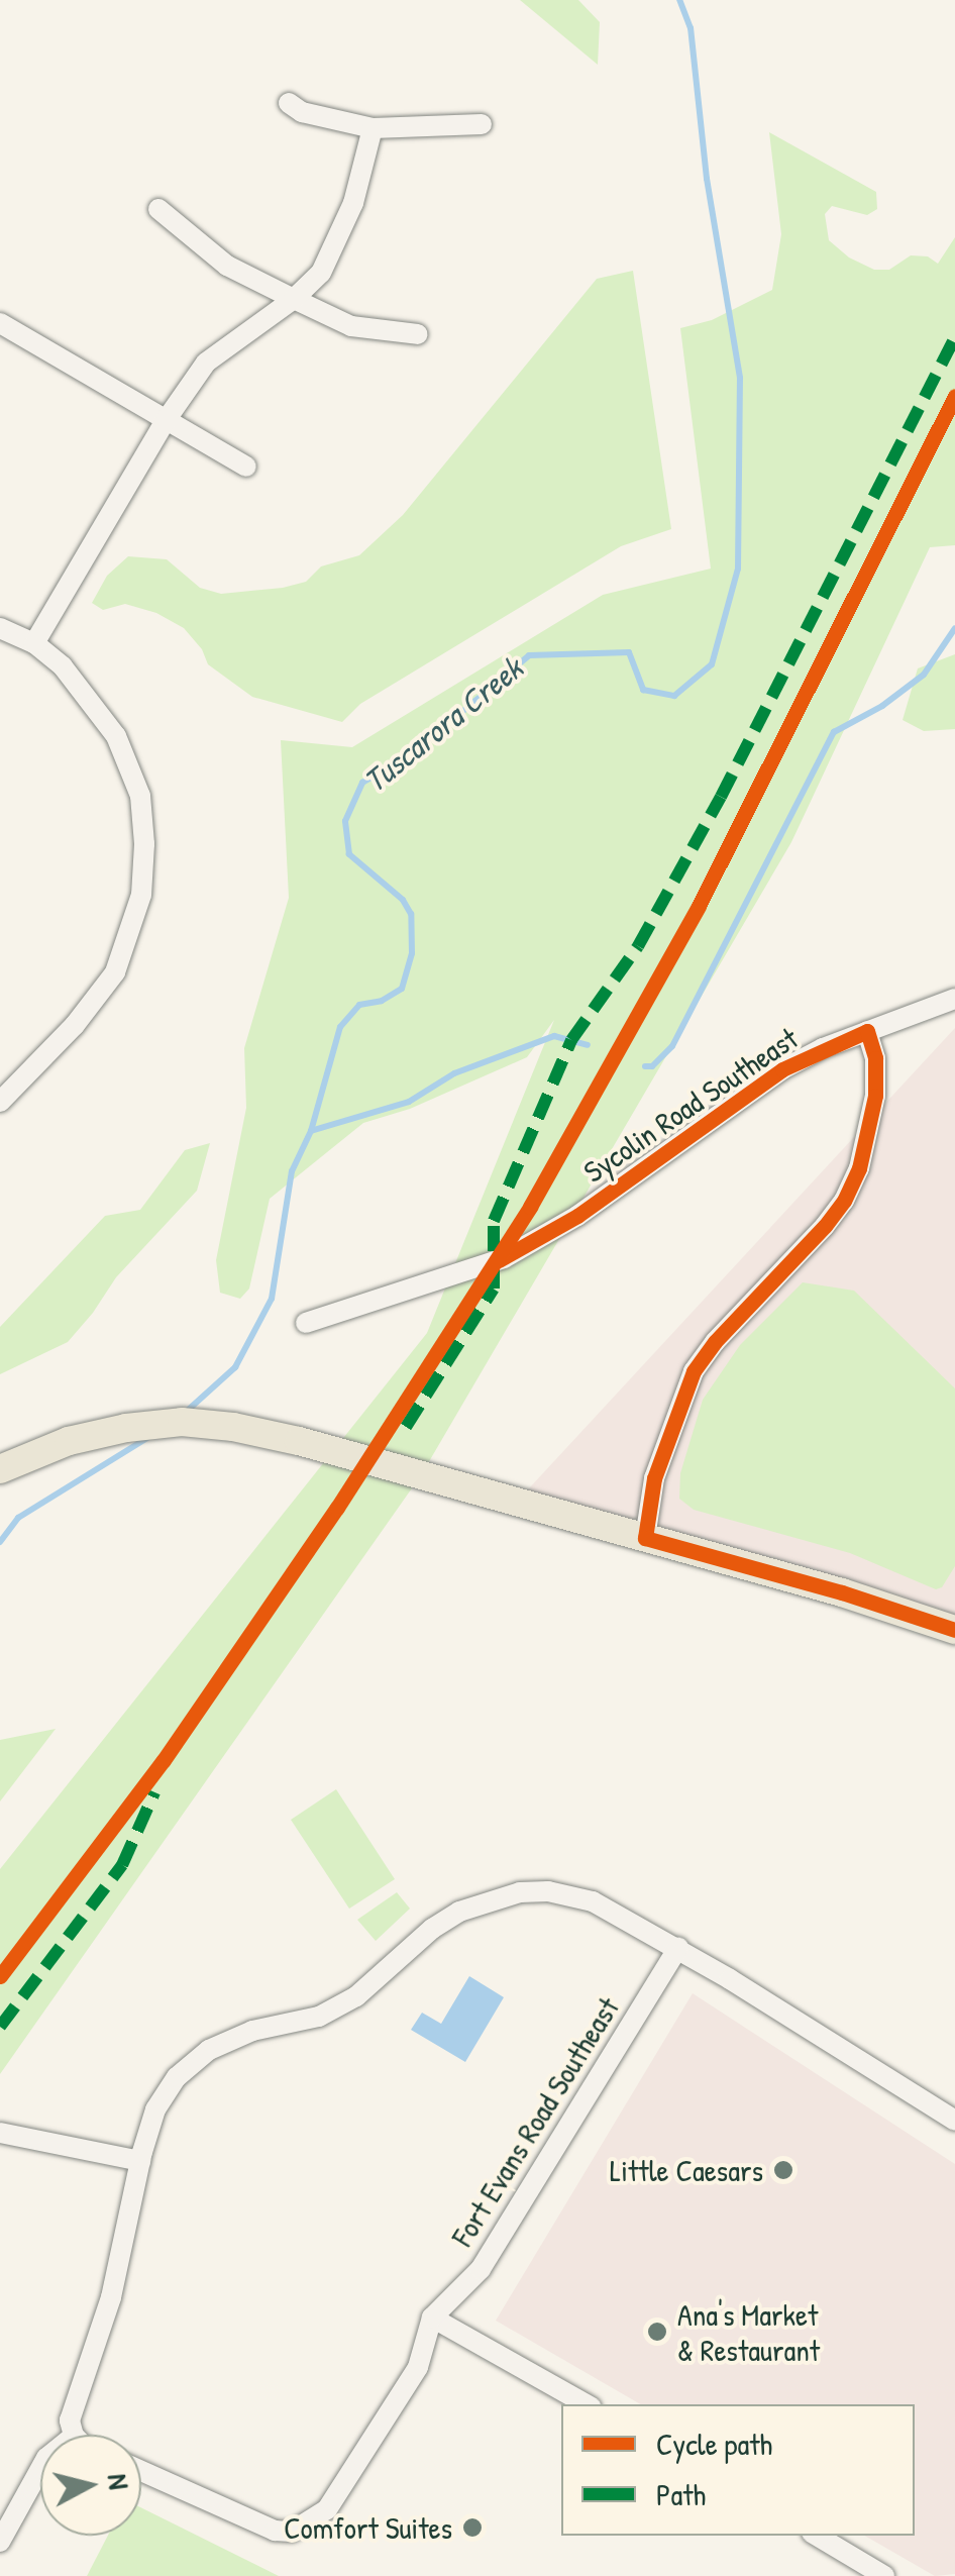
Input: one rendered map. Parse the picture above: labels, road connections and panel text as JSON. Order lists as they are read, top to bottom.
{
  "streets": {
    "street": ["Sycolin Road Southeast", "Fort Evans Road Southeast"]
  },
  "water": ["Tuscarora Creek"],
  "places": ["Little Caesars", "Ana's Market & Restaurant", "Comfort Suites"],
  "legend": ["Cycle path", "Path"],
  "north": "right"
}
